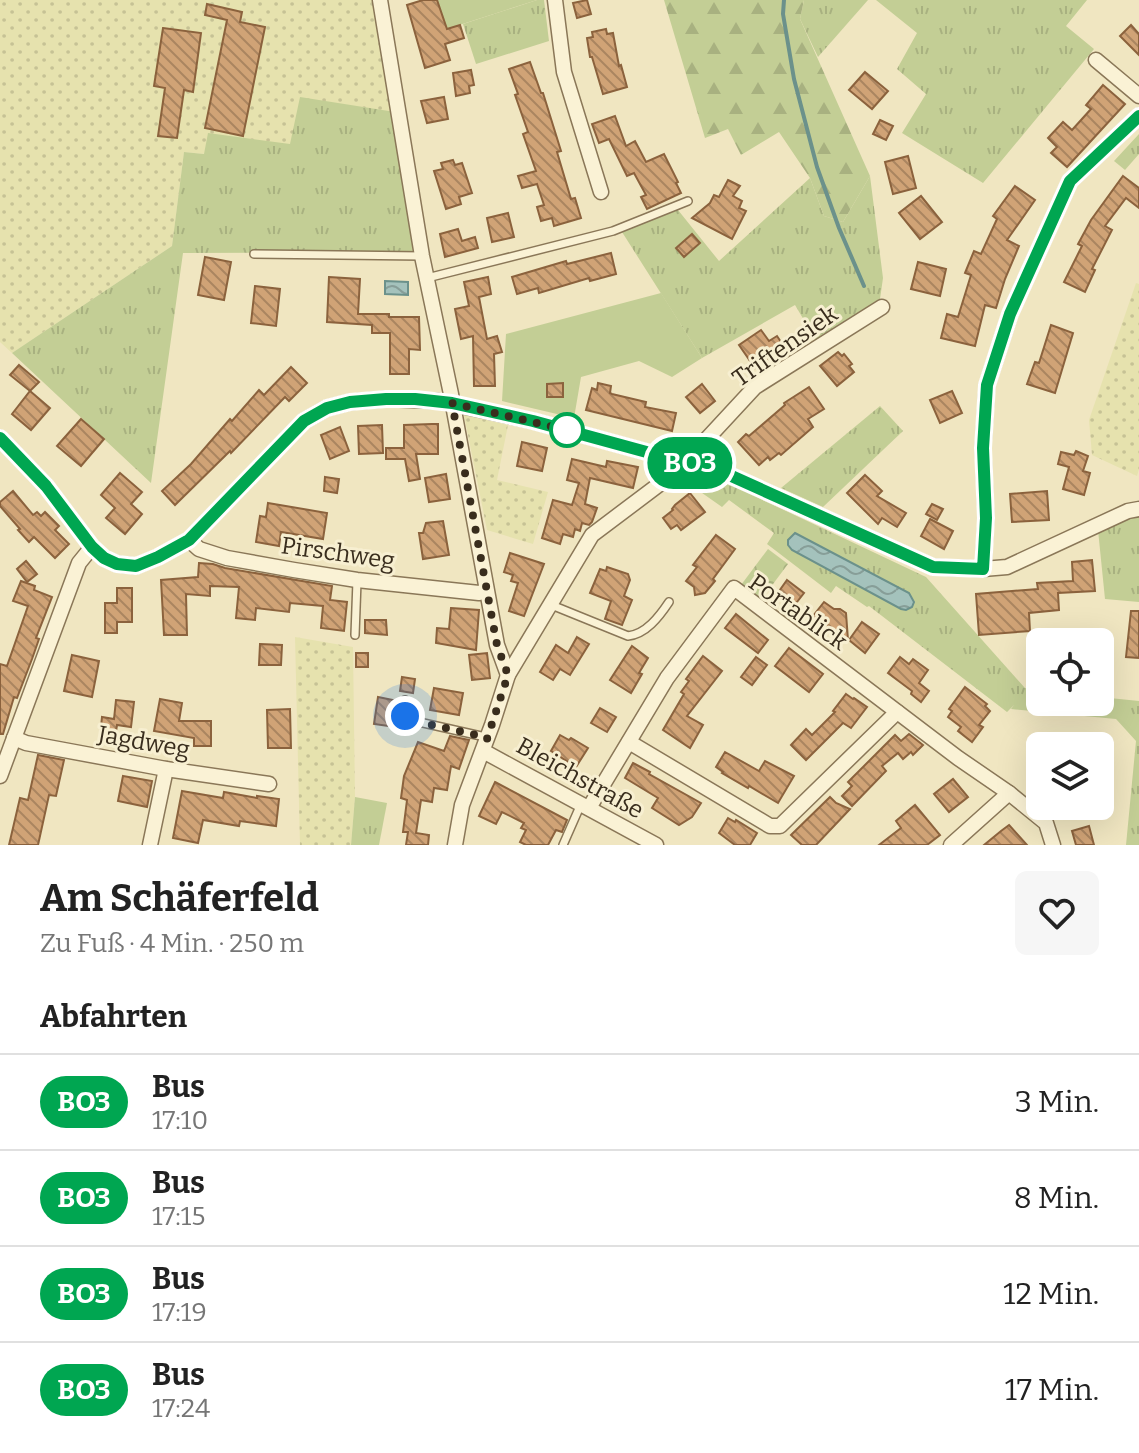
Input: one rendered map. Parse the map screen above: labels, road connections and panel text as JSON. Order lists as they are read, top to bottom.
{
  "streets": {
    "street": [
      "Triftensiek",
      "Pirschweg",
      "Portablick",
      "Jagdweg",
      "Bleichstraße"
    ]
  },
  "crossings": [
    ["Triftensiek", "Bleichstraße"],
    ["Portablick", "Bleichstraße"]
  ],
  "lines": ["bus line BO3"],
  "page": {
    "on_map": "BO3",
    "heading": [
      ["Am Schäferfeld", "Zu Fuß · 4 Min. · 250 m"],
      "Abfahrten"
    ],
    "list": [
      {
        "mark": "BO3",
        "name": "Bus",
        "note": "17:10",
        "value": "3 Min."
      },
      {
        "mark": "BO3",
        "name": "Bus",
        "note": "17:15",
        "value": "8 Min."
      },
      {
        "mark": "BO3",
        "name": "Bus",
        "note": "17:19",
        "value": "12 Min."
      },
      {
        "mark": "BO3",
        "name": "Bus",
        "note": "17:24",
        "value": "17 Min."
      }
    ]
  }
}
